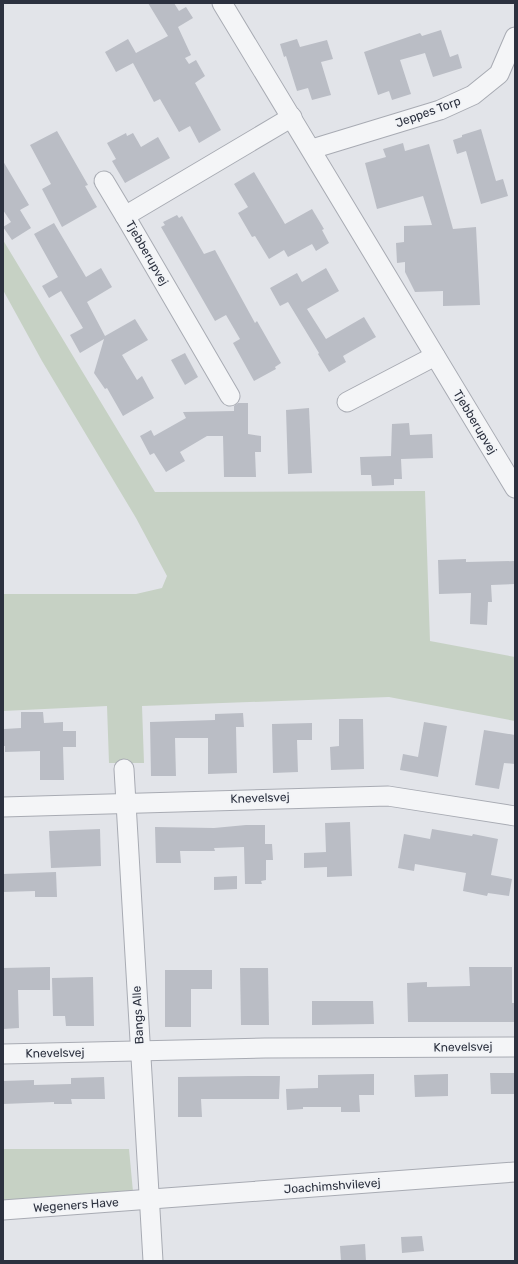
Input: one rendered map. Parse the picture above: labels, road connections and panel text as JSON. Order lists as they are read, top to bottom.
{
  "streets": {
    "street": [
      "Jeppes Torp",
      "Tjebberupvej",
      "Knevelsvej",
      "Bangs Alle",
      "Joachimshvilevej",
      "Wegeners Have"
    ]
  },
  "crossings": [
    ["Jeppes Torp", "Tjebberupvej"],
    ["Knevelsvej", "Bangs Alle"],
    ["Bangs Alle", "Joachimshvilevej"],
    ["Bangs Alle", "Wegeners Have"],
    ["Joachimshvilevej", "Wegeners Have"]
  ]
}
